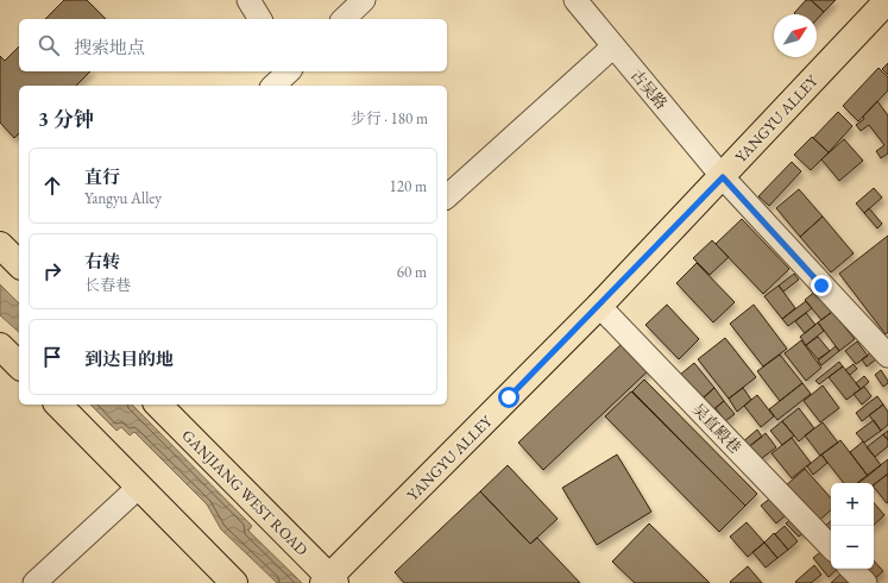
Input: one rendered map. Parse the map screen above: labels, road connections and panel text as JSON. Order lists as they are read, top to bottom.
{
  "streets": {
    "main road": ["YANGYU ALLEY", "GANJIANG WEST ROAD"],
    "street": ["古吴路", "吴直殿巷"]
  },
  "crossings": [
    ["古吴路", "YANGYU ALLEY"],
    ["YANGYU ALLEY", "吴直殿巷"],
    ["YANGYU ALLEY", "GANJIANG WEST ROAD"]
  ],
  "north": "top right",
  "page": {
    "search": "搜索地点",
    "heading": ["3 分钟", "步行 · 180 m"],
    "list": [
      ["直行", "Yangyu Alley", "120 m"],
      ["右转", "长春巷", "60 m"],
      "到达目的地"
    ],
    "map_buttons": ["+", "−"]
  }
}
